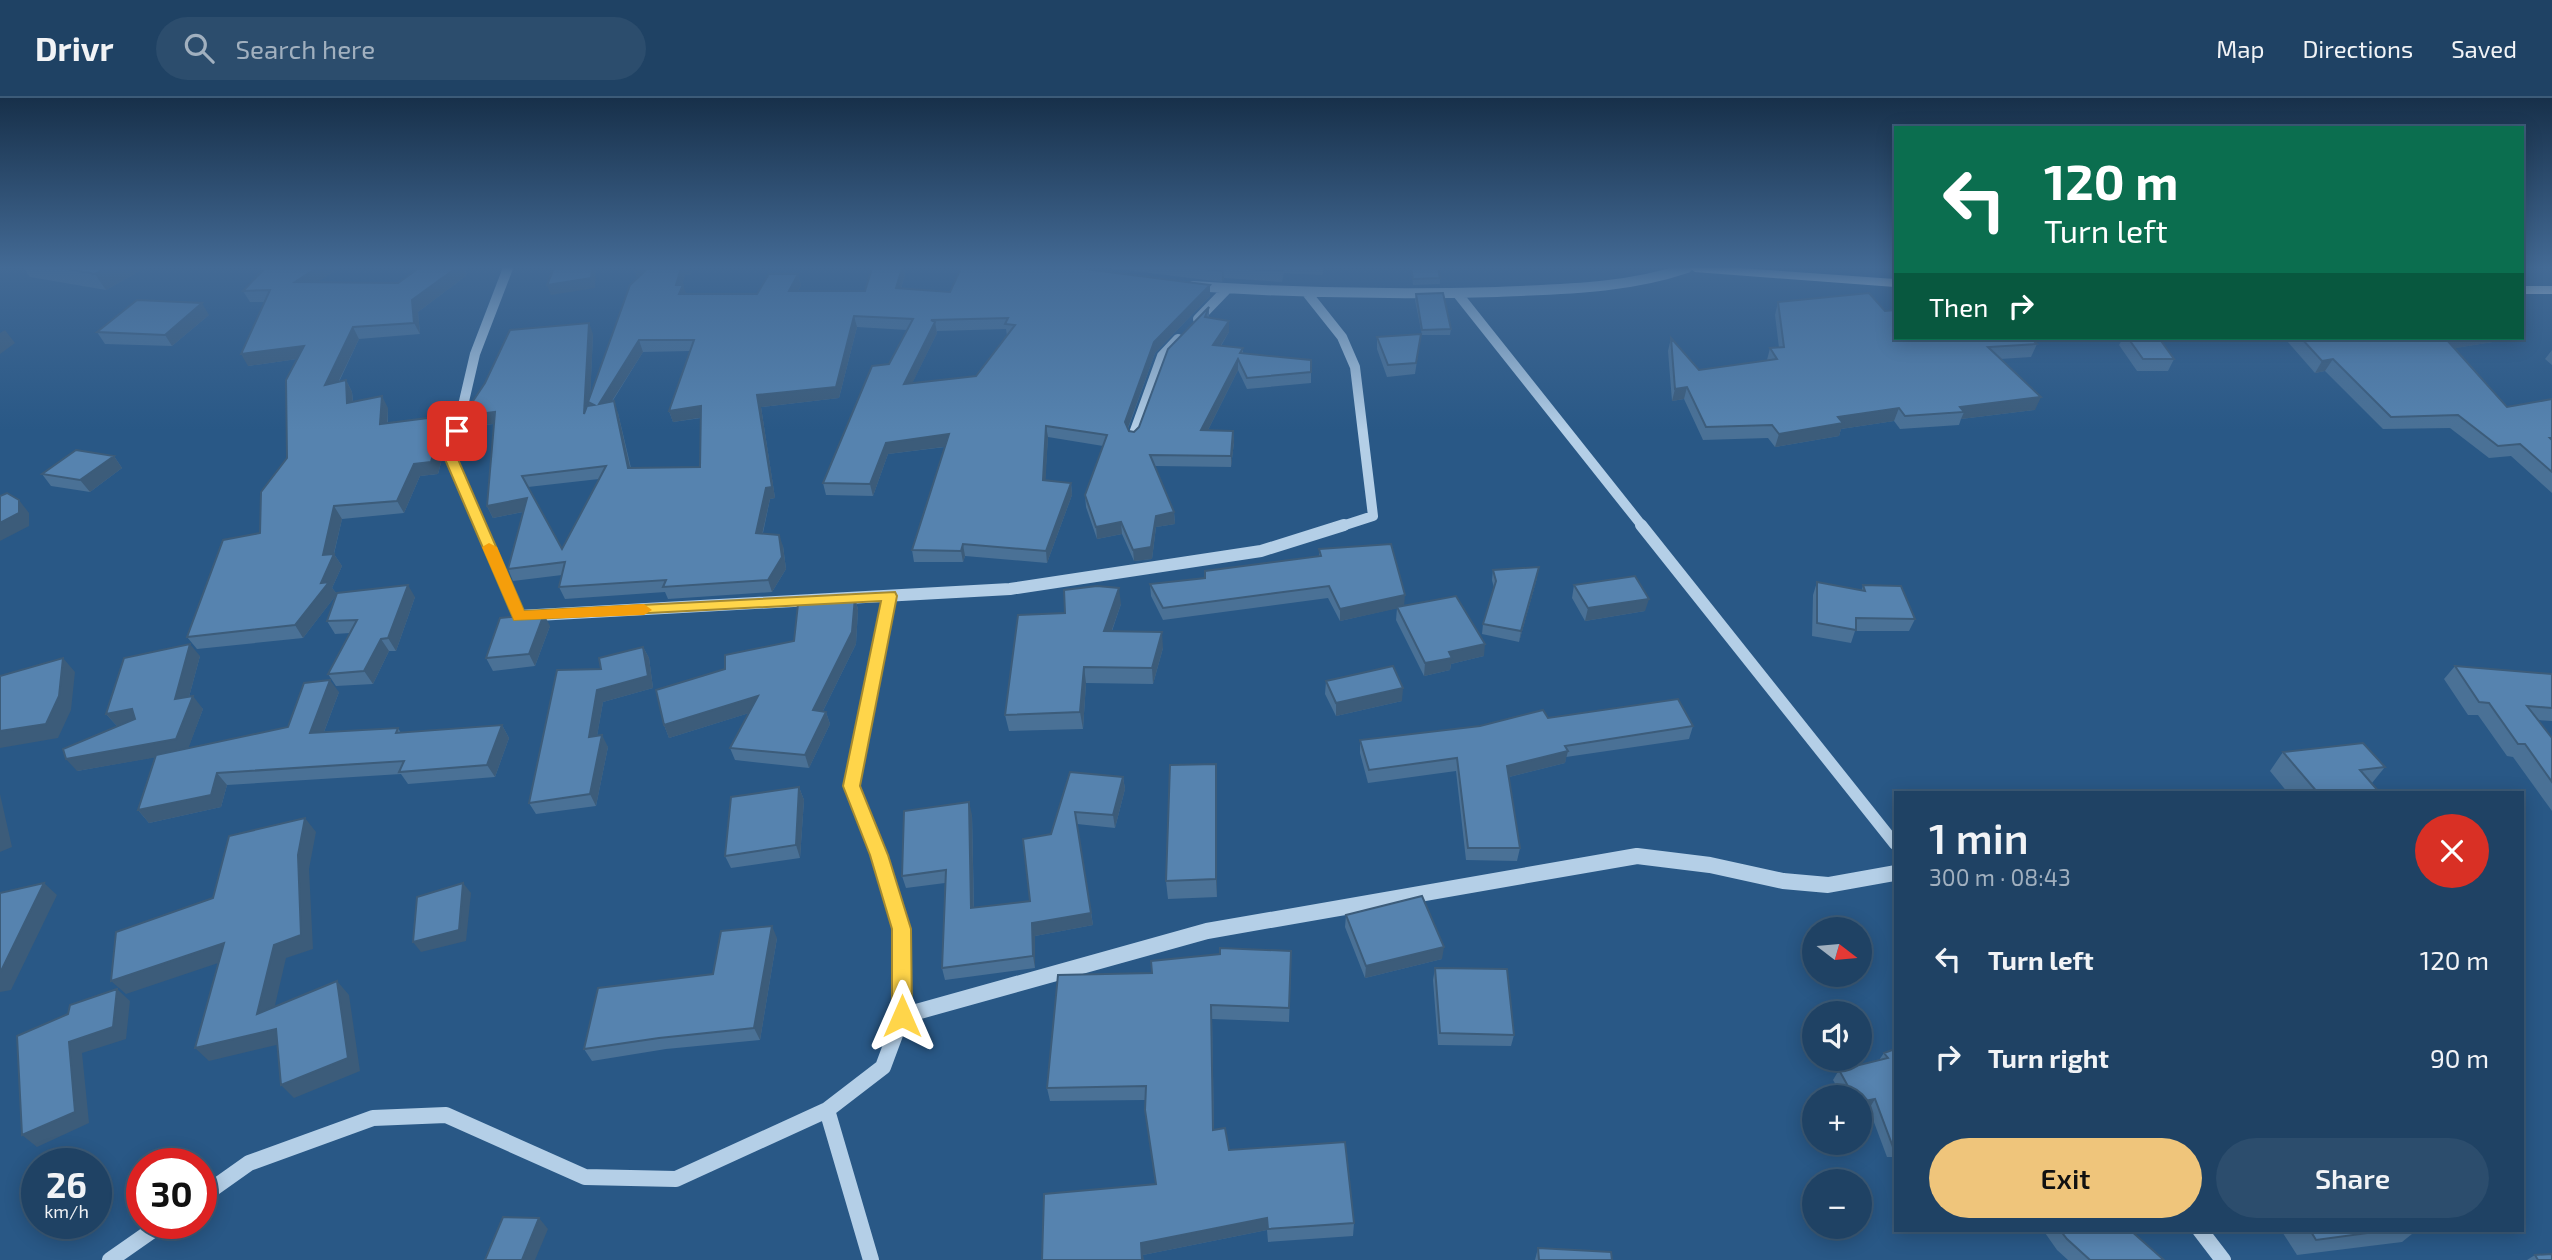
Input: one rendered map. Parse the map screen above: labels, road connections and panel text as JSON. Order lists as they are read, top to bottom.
{
  "north": "right",
  "page": {
    "header": "Drivr",
    "search": "Search here",
    "nav": ["Map", "Directions", "Saved"],
    "turn": ["120 m", "Turn left"],
    "then": "Then",
    "heading": ["1 min", "300 m · 08:43"],
    "list": [
      {
        "name": "Turn left",
        "value": "120 m"
      },
      {
        "name": "Turn right",
        "value": "90 m"
      }
    ],
    "map_buttons": ["+", "−"],
    "buttons": ["Exit", "Share"],
    "speed": "26 km/h",
    "limit": "30"
  }
}
